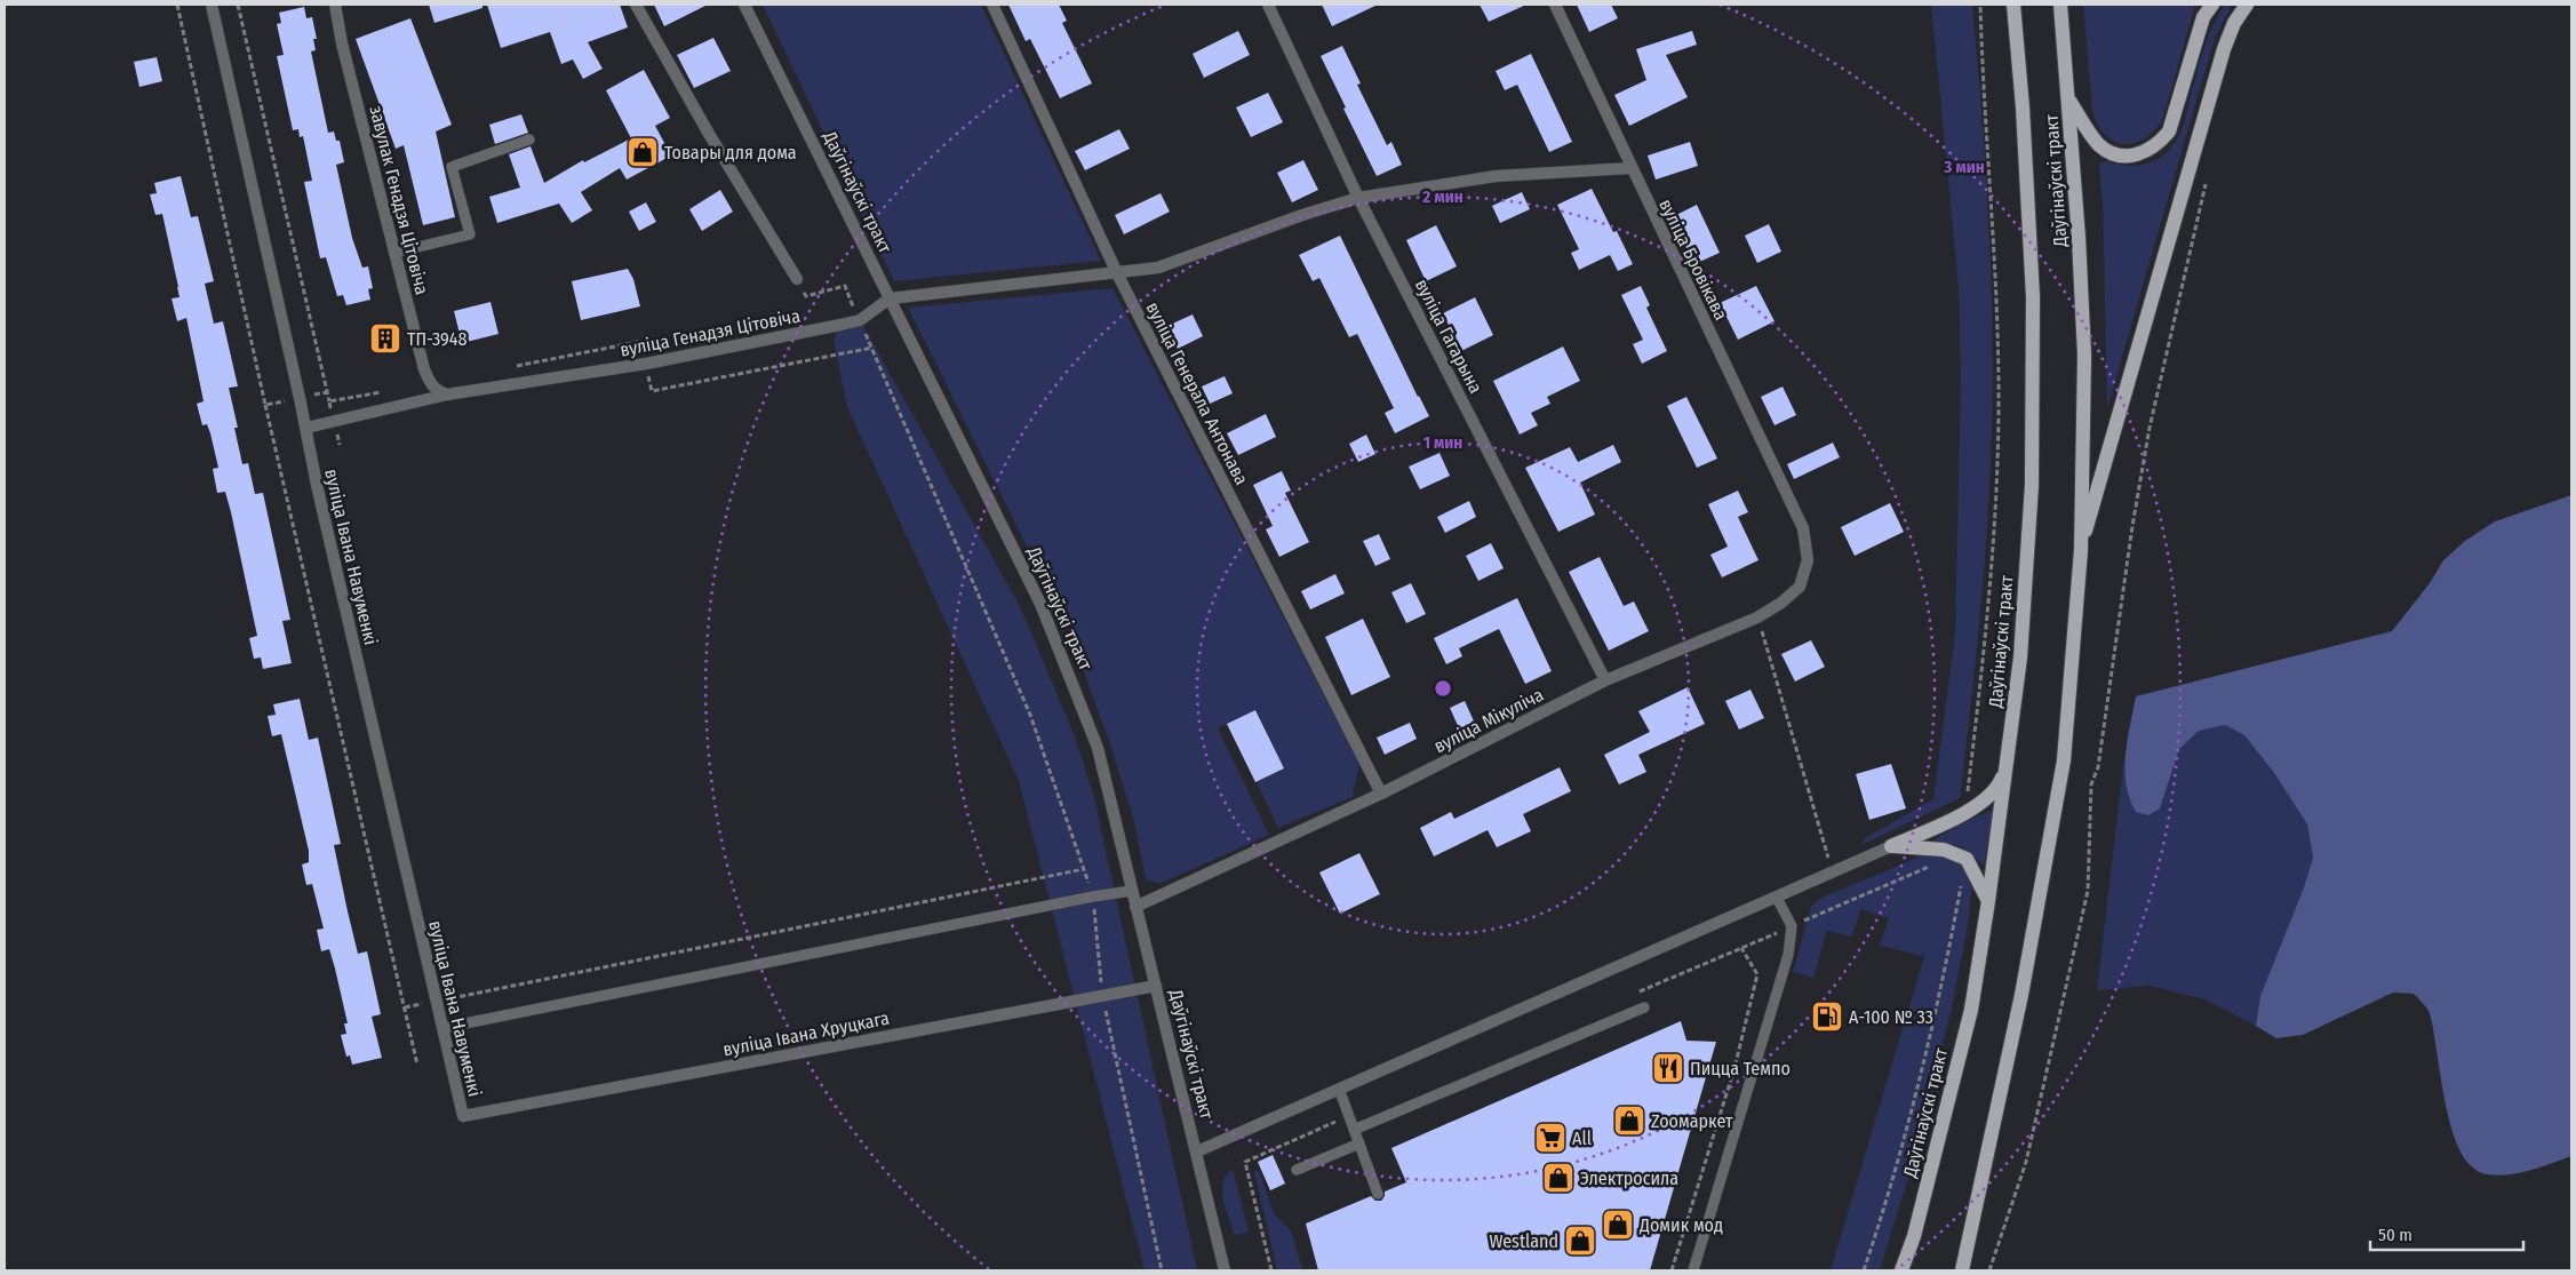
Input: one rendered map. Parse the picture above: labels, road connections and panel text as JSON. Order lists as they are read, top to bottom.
{
  "streets": {
    "main road": ["Даўгінаўскі тракт"],
    "street": [
      "завулак Генадзя Цітовіча",
      "вуліца Бровікава",
      "вуліца Генадзя Цітовіча",
      "вуліца Гагарына",
      "вуліца Генерала Антонава",
      "вуліца Івана Навуменкі",
      "вуліца Мікуліча",
      "вуліца Івана Хруцкага"
    ]
  },
  "crossings": [
    ["Даўгінаўскі тракт", "вуліца Генадзя Цітовіча"],
    ["Даўгінаўскі тракт", "вуліца Мікуліча"],
    ["Даўгінаўскі тракт", "вуліца Івана Хруцкага"],
    ["завулак Генадзя Цітовіча", "вуліца Генадзя Цітовіча"],
    ["вуліца Бровікава", "вуліца Генадзя Цітовіча"],
    ["вуліца Бровікава", "вуліца Мікуліча"],
    ["вуліца Генадзя Цітовіча", "вуліца Гагарына"],
    ["вуліца Генадзя Цітовіча", "вуліца Генерала Антонава"],
    ["вуліца Генадзя Цітовіча", "вуліца Івана Навуменкі"],
    ["вуліца Гагарына", "вуліца Мікуліча"],
    ["вуліца Генерала Антонава", "вуліца Мікуліча"],
    ["вуліца Івана Навуменкі", "вуліца Івана Хруцкага"]
  ],
  "places": {
    "shop": [
      "Товары для дома",
      "Zooмаркет",
      "Электросила",
      "Домик мод",
      "Westland"
    ],
    "building": ["ТП-3948"],
    "fuel station": ["А-100 № 33"],
    "restaurant": ["Пицца Темпо"],
    "supermarket": ["All"]
  },
  "scale_bar": "50 m",
  "rings": ["3 мин", "2 мин", "1 мин"]
}
